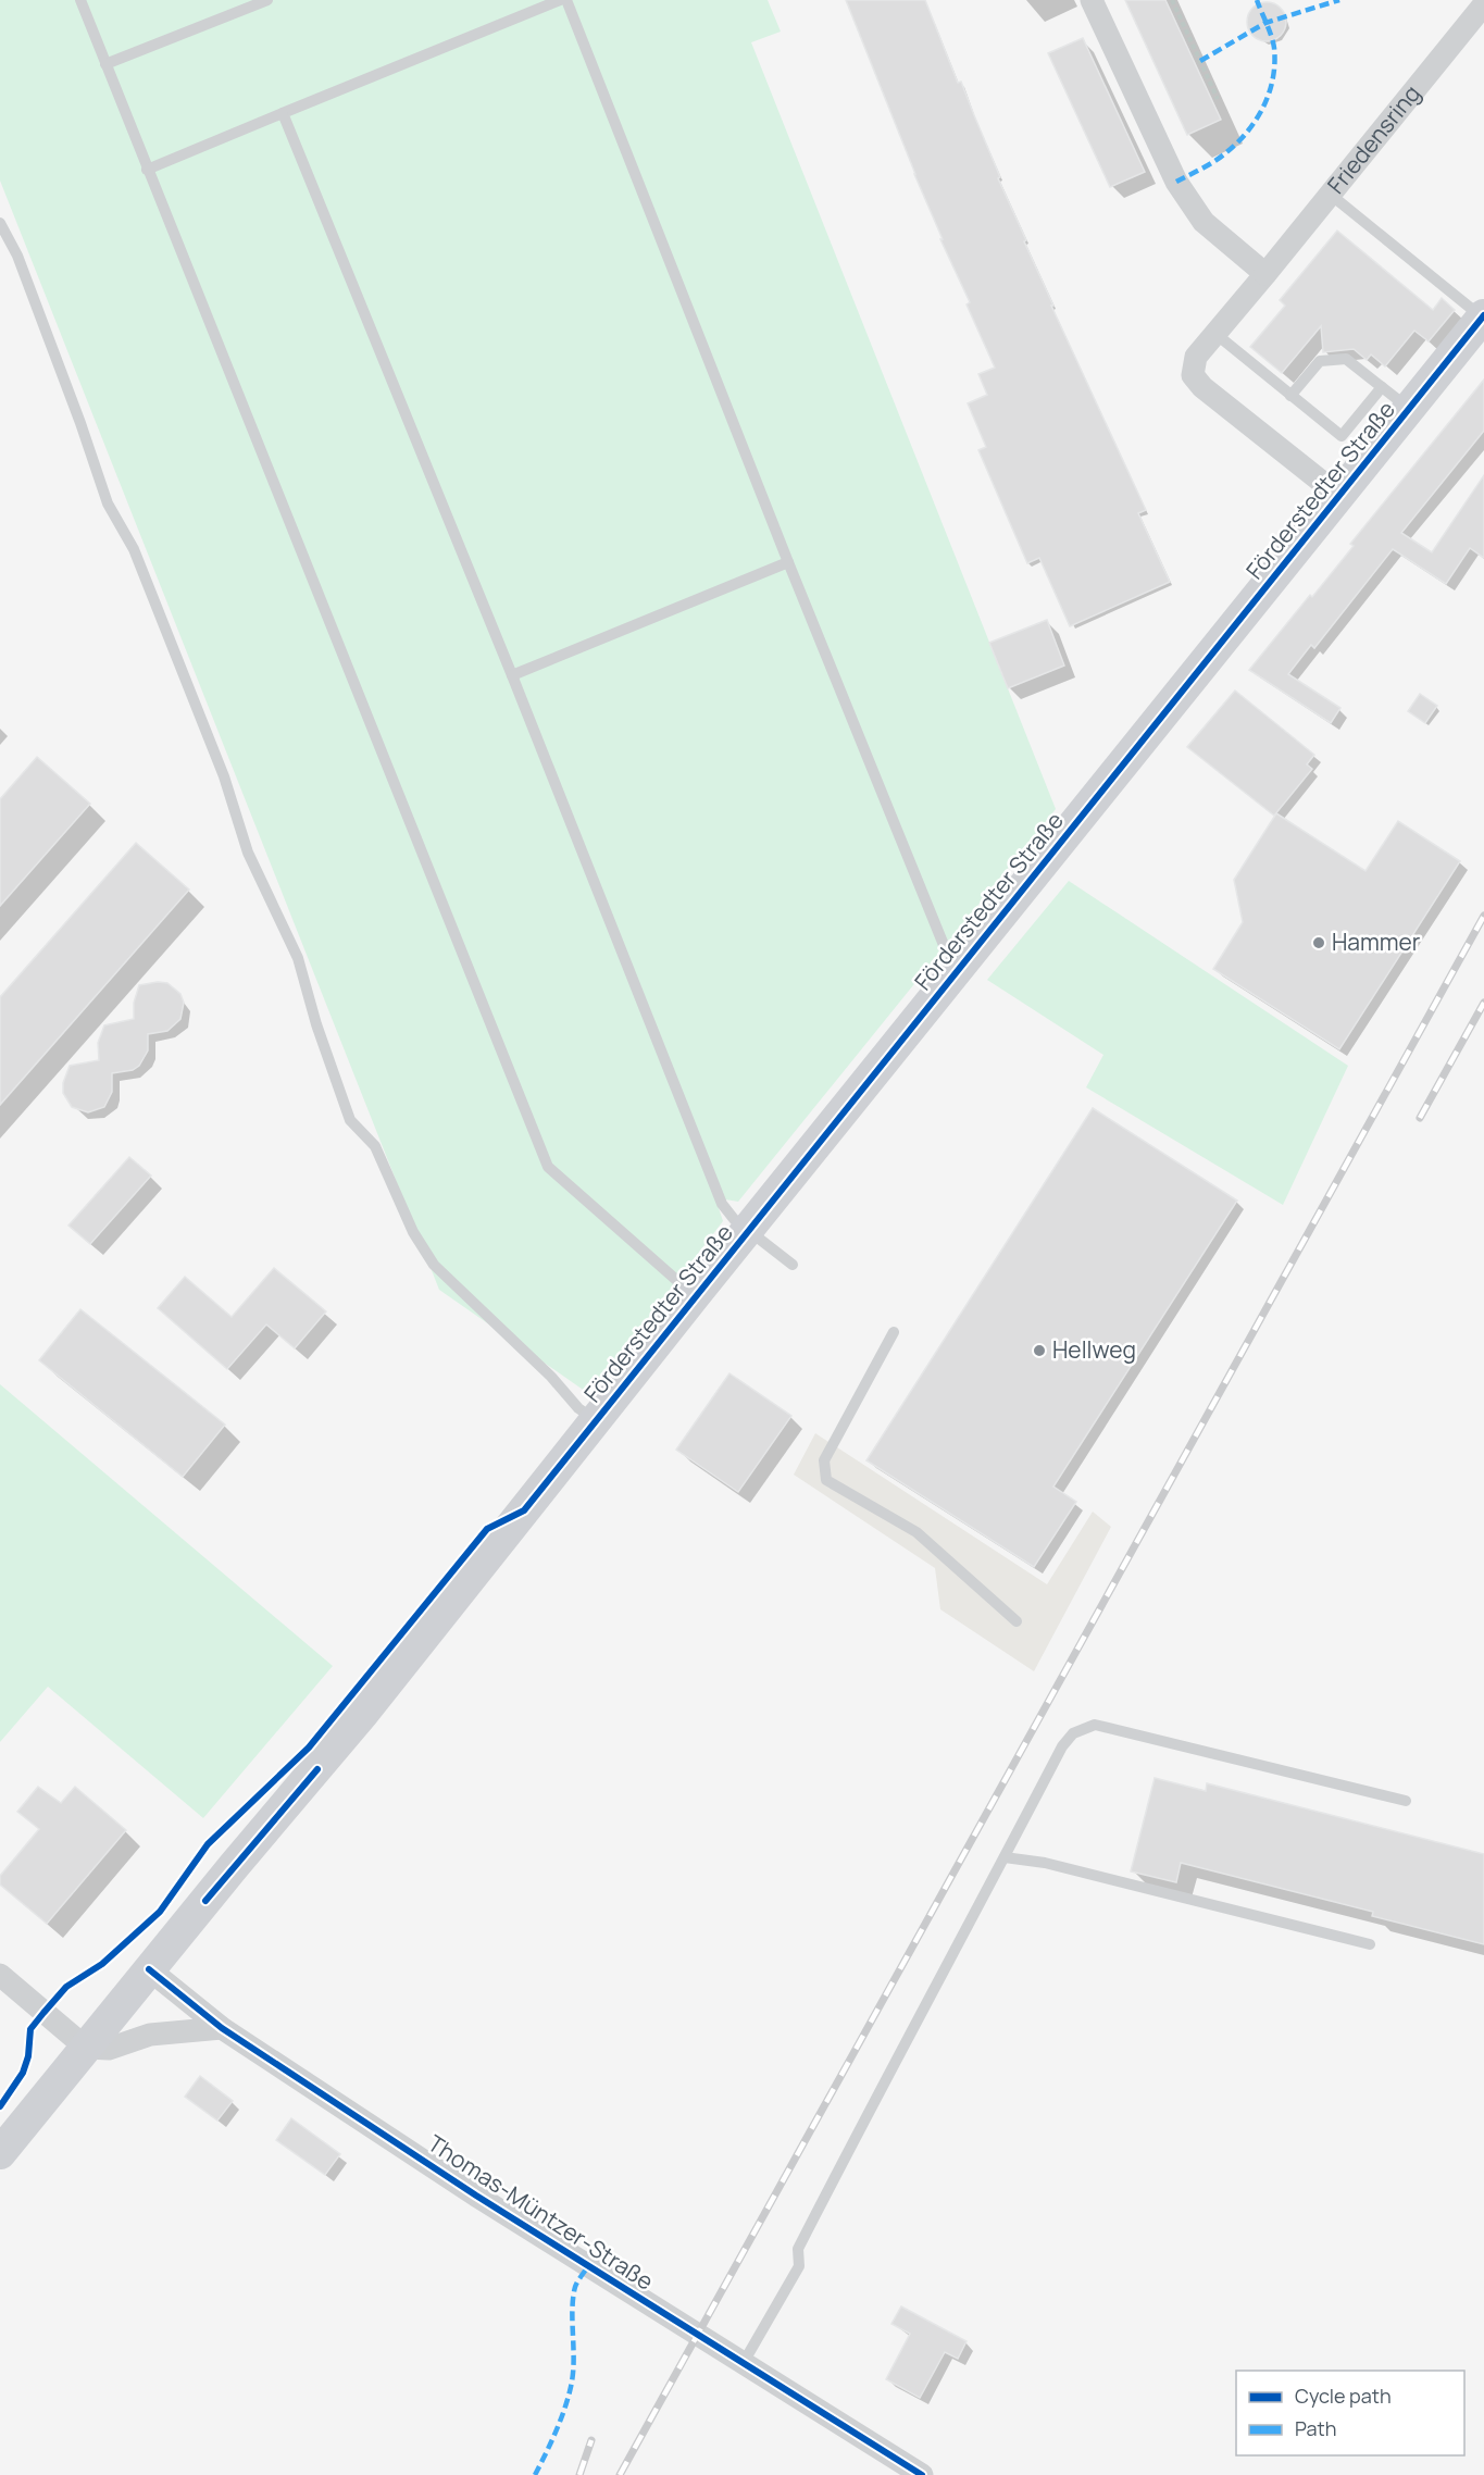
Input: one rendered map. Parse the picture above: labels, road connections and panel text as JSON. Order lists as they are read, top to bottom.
{
  "streets": {
    "main road": ["Förderstedter Straße"],
    "street": ["Friedensring", "Thomas-Müntzer-Straße"]
  },
  "crossings": [
    ["Friedensring", "Förderstedter Straße"],
    ["Förderstedter Straße", "Thomas-Müntzer-Straße"]
  ],
  "places": ["Hammer", "Hellweg"],
  "legend": ["Cycle path", "Path"]
}
